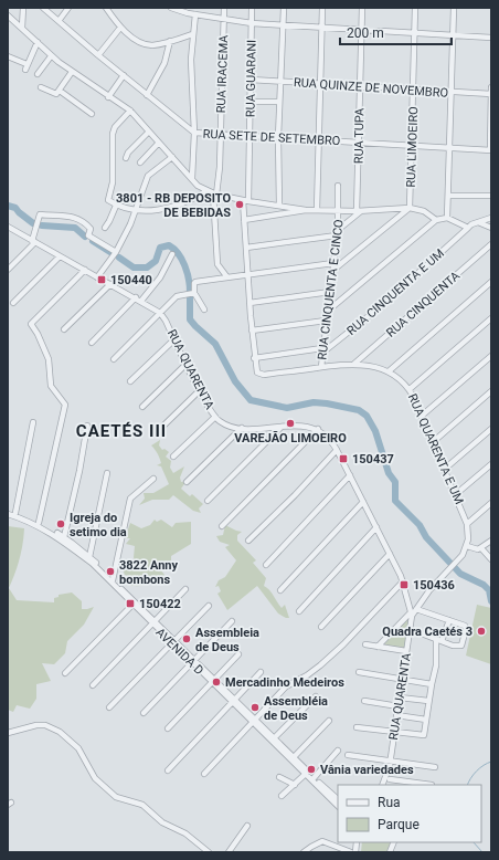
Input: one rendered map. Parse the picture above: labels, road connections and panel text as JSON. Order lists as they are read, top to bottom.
{
  "streets": {
    "street": [
      "RUA IRACEMA",
      "RUA GUARANI",
      "RUA QUINZE DE NOVEMBRO",
      "RUA TUPA",
      "RUA SETE DE SETEMBRO",
      "RUA LIMOEIRO",
      "RUA CINQUENTA E CINCO",
      "RUA CINQUENTA E UM",
      "RUA CINQUENTA",
      "RUA QUARENTA",
      "RUA QUARENTA E UM",
      "AVENIDA D"
    ]
  },
  "crossings": [
    ["RUA IRACEMA", "RUA SETE DE SETEMBRO"],
    ["RUA GUARANI", "RUA QUINZE DE NOVEMBRO"],
    ["RUA GUARANI", "RUA SETE DE SETEMBRO"],
    ["RUA QUINZE DE NOVEMBRO", "RUA TUPA"],
    ["RUA QUINZE DE NOVEMBRO", "RUA LIMOEIRO"],
    ["RUA TUPA", "RUA SETE DE SETEMBRO"],
    ["RUA SETE DE SETEMBRO", "RUA LIMOEIRO"],
    ["RUA CINQUENTA E CINCO", "RUA CINQUENTA E UM"],
    ["RUA CINQUENTA E CINCO", "RUA QUARENTA E UM"],
    ["RUA CINQUENTA", "RUA QUARENTA E UM"],
    ["RUA QUARENTA", "RUA QUARENTA E UM"]
  ],
  "districts": ["CAETÉS III"],
  "places": {
    "other": [
      "3801 - RB DEPOSITO DE BEBIDAS",
      "VAREJÃO LIMOEIRO",
      "Igreja do setimo dia",
      "3822 Anny bombons",
      "Quadra Caetés 3",
      "Assembleia de Deus",
      "Mercadinho Medeiros",
      "Assembléia de Deus",
      "Vânia variedades"
    ],
    "transit": [
      "150440",
      "150437",
      "150436",
      "150422"
    ]
  },
  "legend": ["Rua", "Parque"],
  "scale_bar": "200 m"
}
